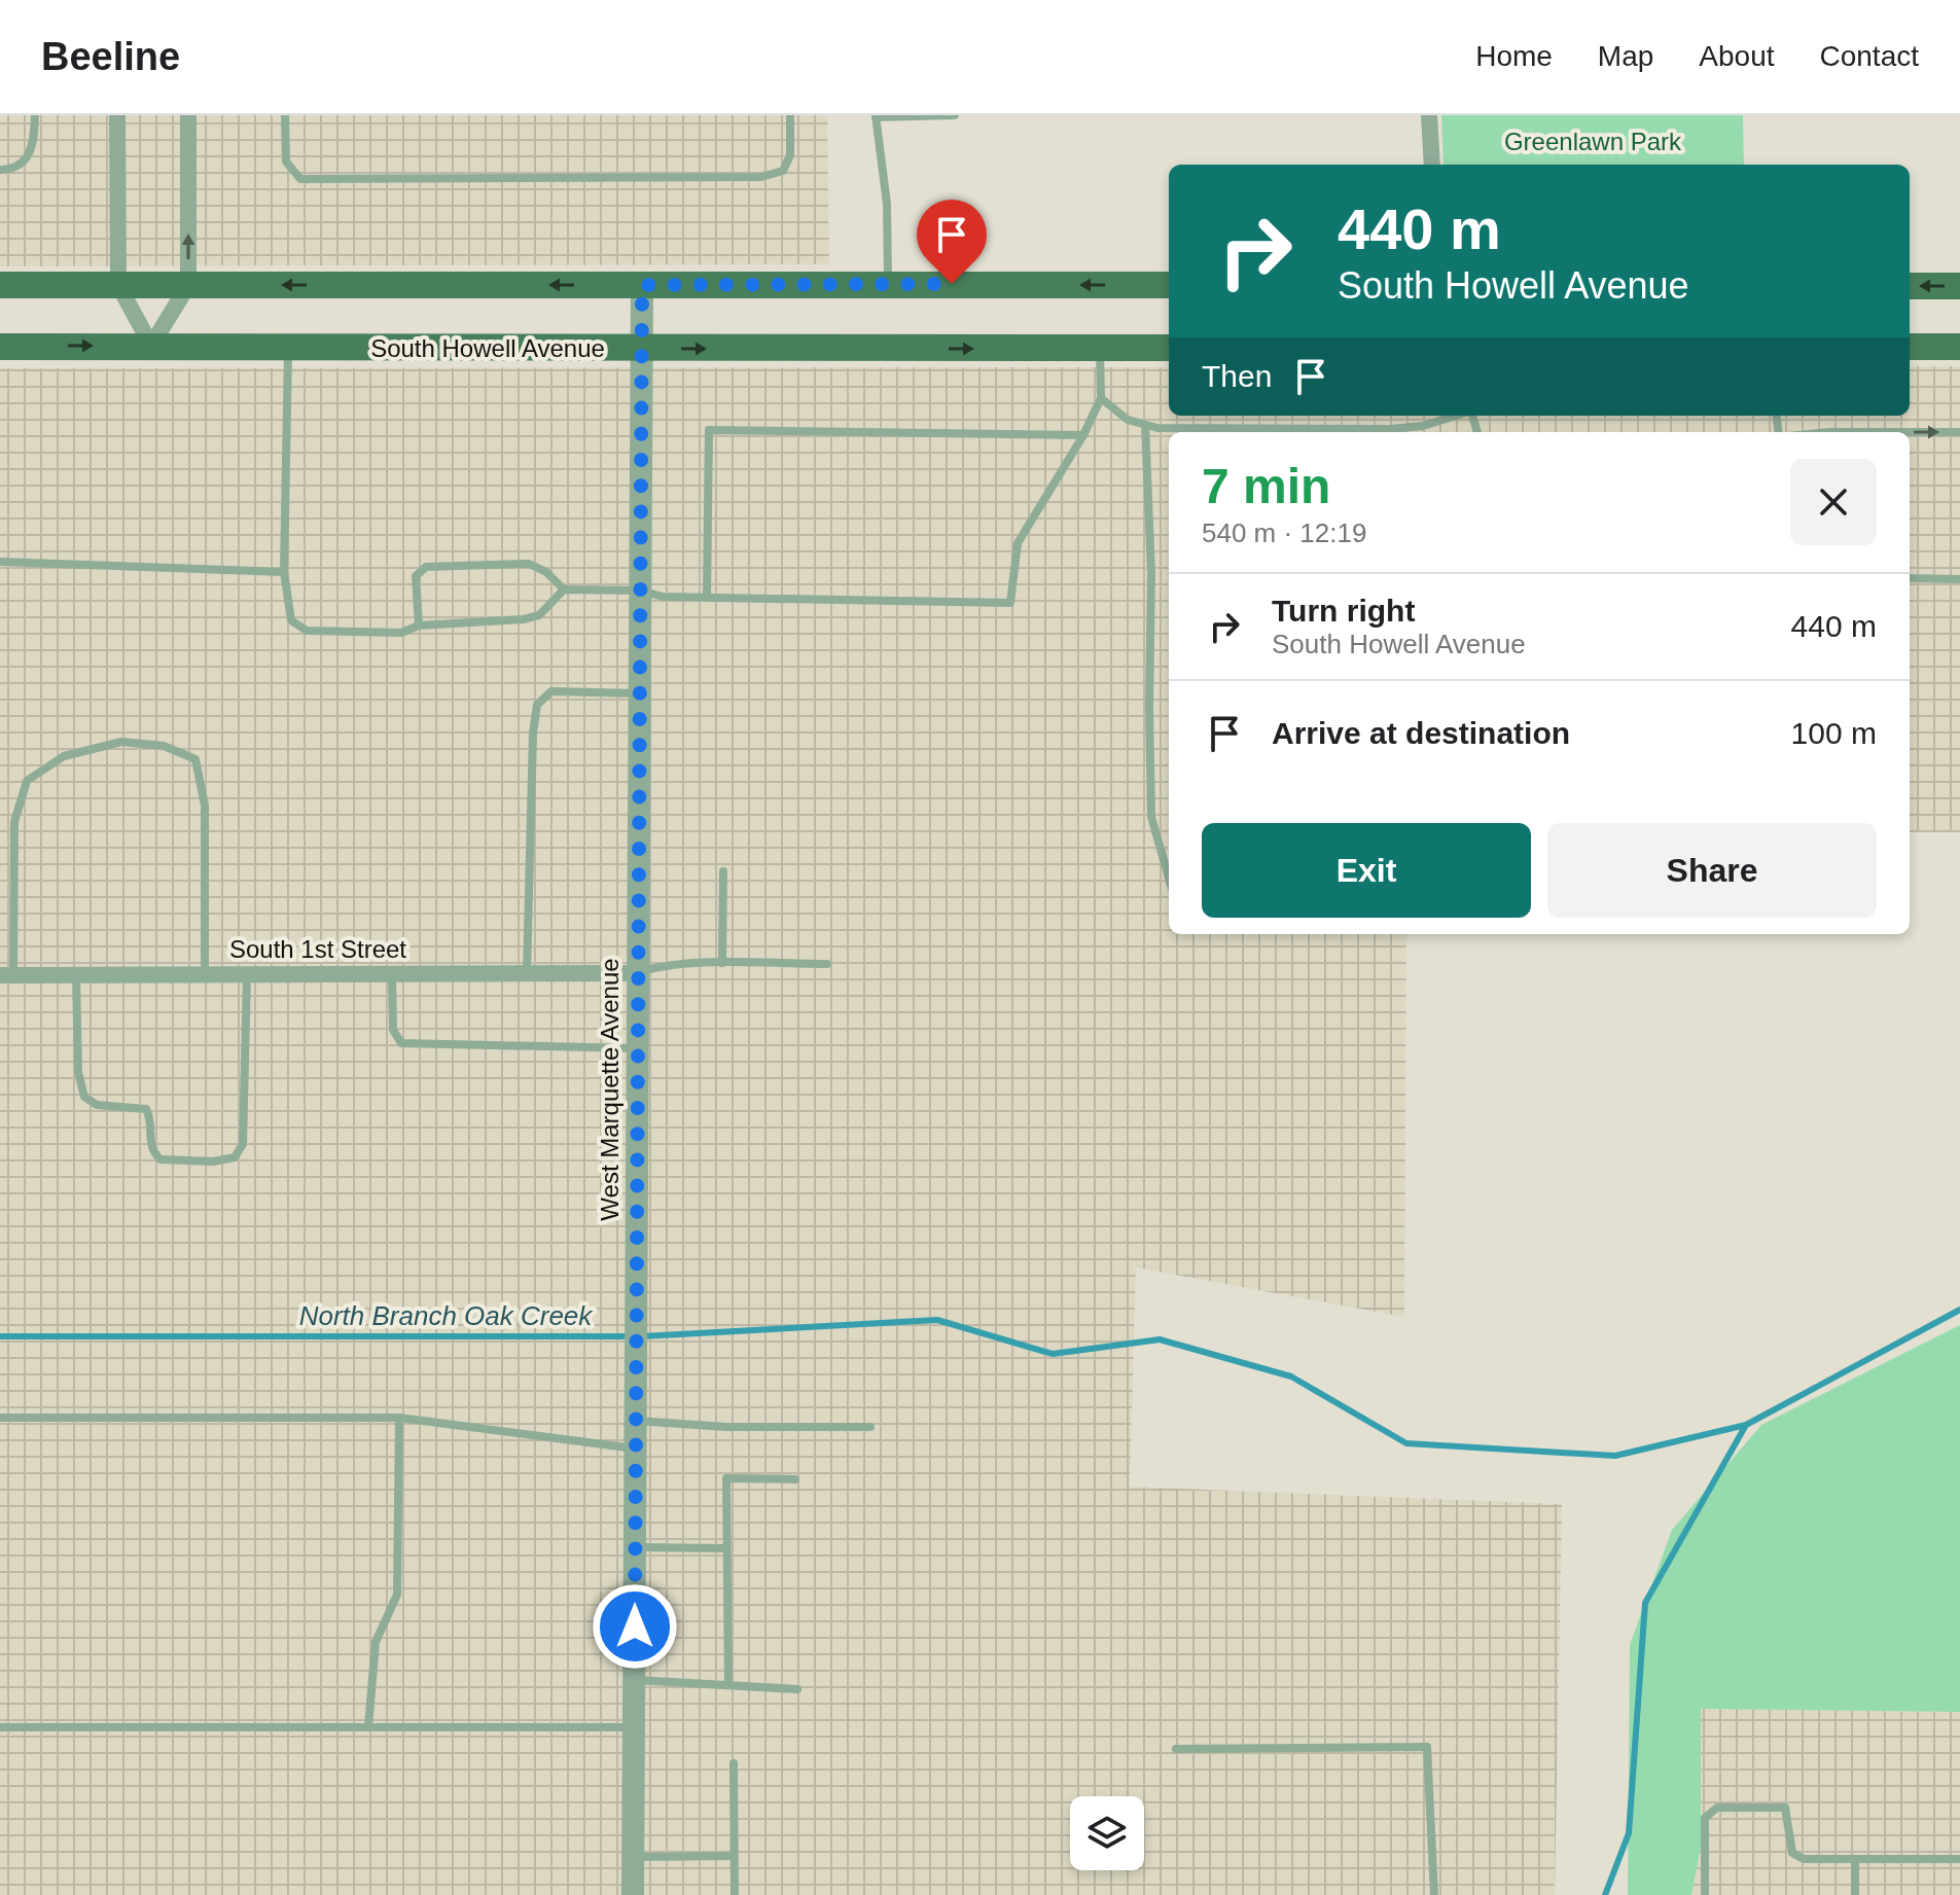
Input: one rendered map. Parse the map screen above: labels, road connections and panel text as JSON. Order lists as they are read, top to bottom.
{
  "streets": {
    "main road": ["South Howell Avenue"],
    "street": ["South 1st Street", "West Marquette Avenue"]
  },
  "crossings": [
    ["South Howell Avenue", "West Marquette Avenue"],
    ["South 1st Street", "West Marquette Avenue"]
  ],
  "water": ["North Branch Oak Creek"],
  "parks": ["Greenlawn Park"],
  "page": {
    "header": "Beeline",
    "nav": [
      "Home",
      "Map",
      "About",
      "Contact"
    ],
    "turn": ["440 m", "South Howell Avenue"],
    "then": "Then",
    "heading": ["7 min", "540 m · 12:19"],
    "list": [
      {
        "name": "Turn right",
        "note": "South Howell Avenue",
        "value": "440 m"
      },
      {
        "name": "Arrive at destination",
        "value": "100 m"
      }
    ],
    "buttons": ["Exit", "Share"]
  }
}
